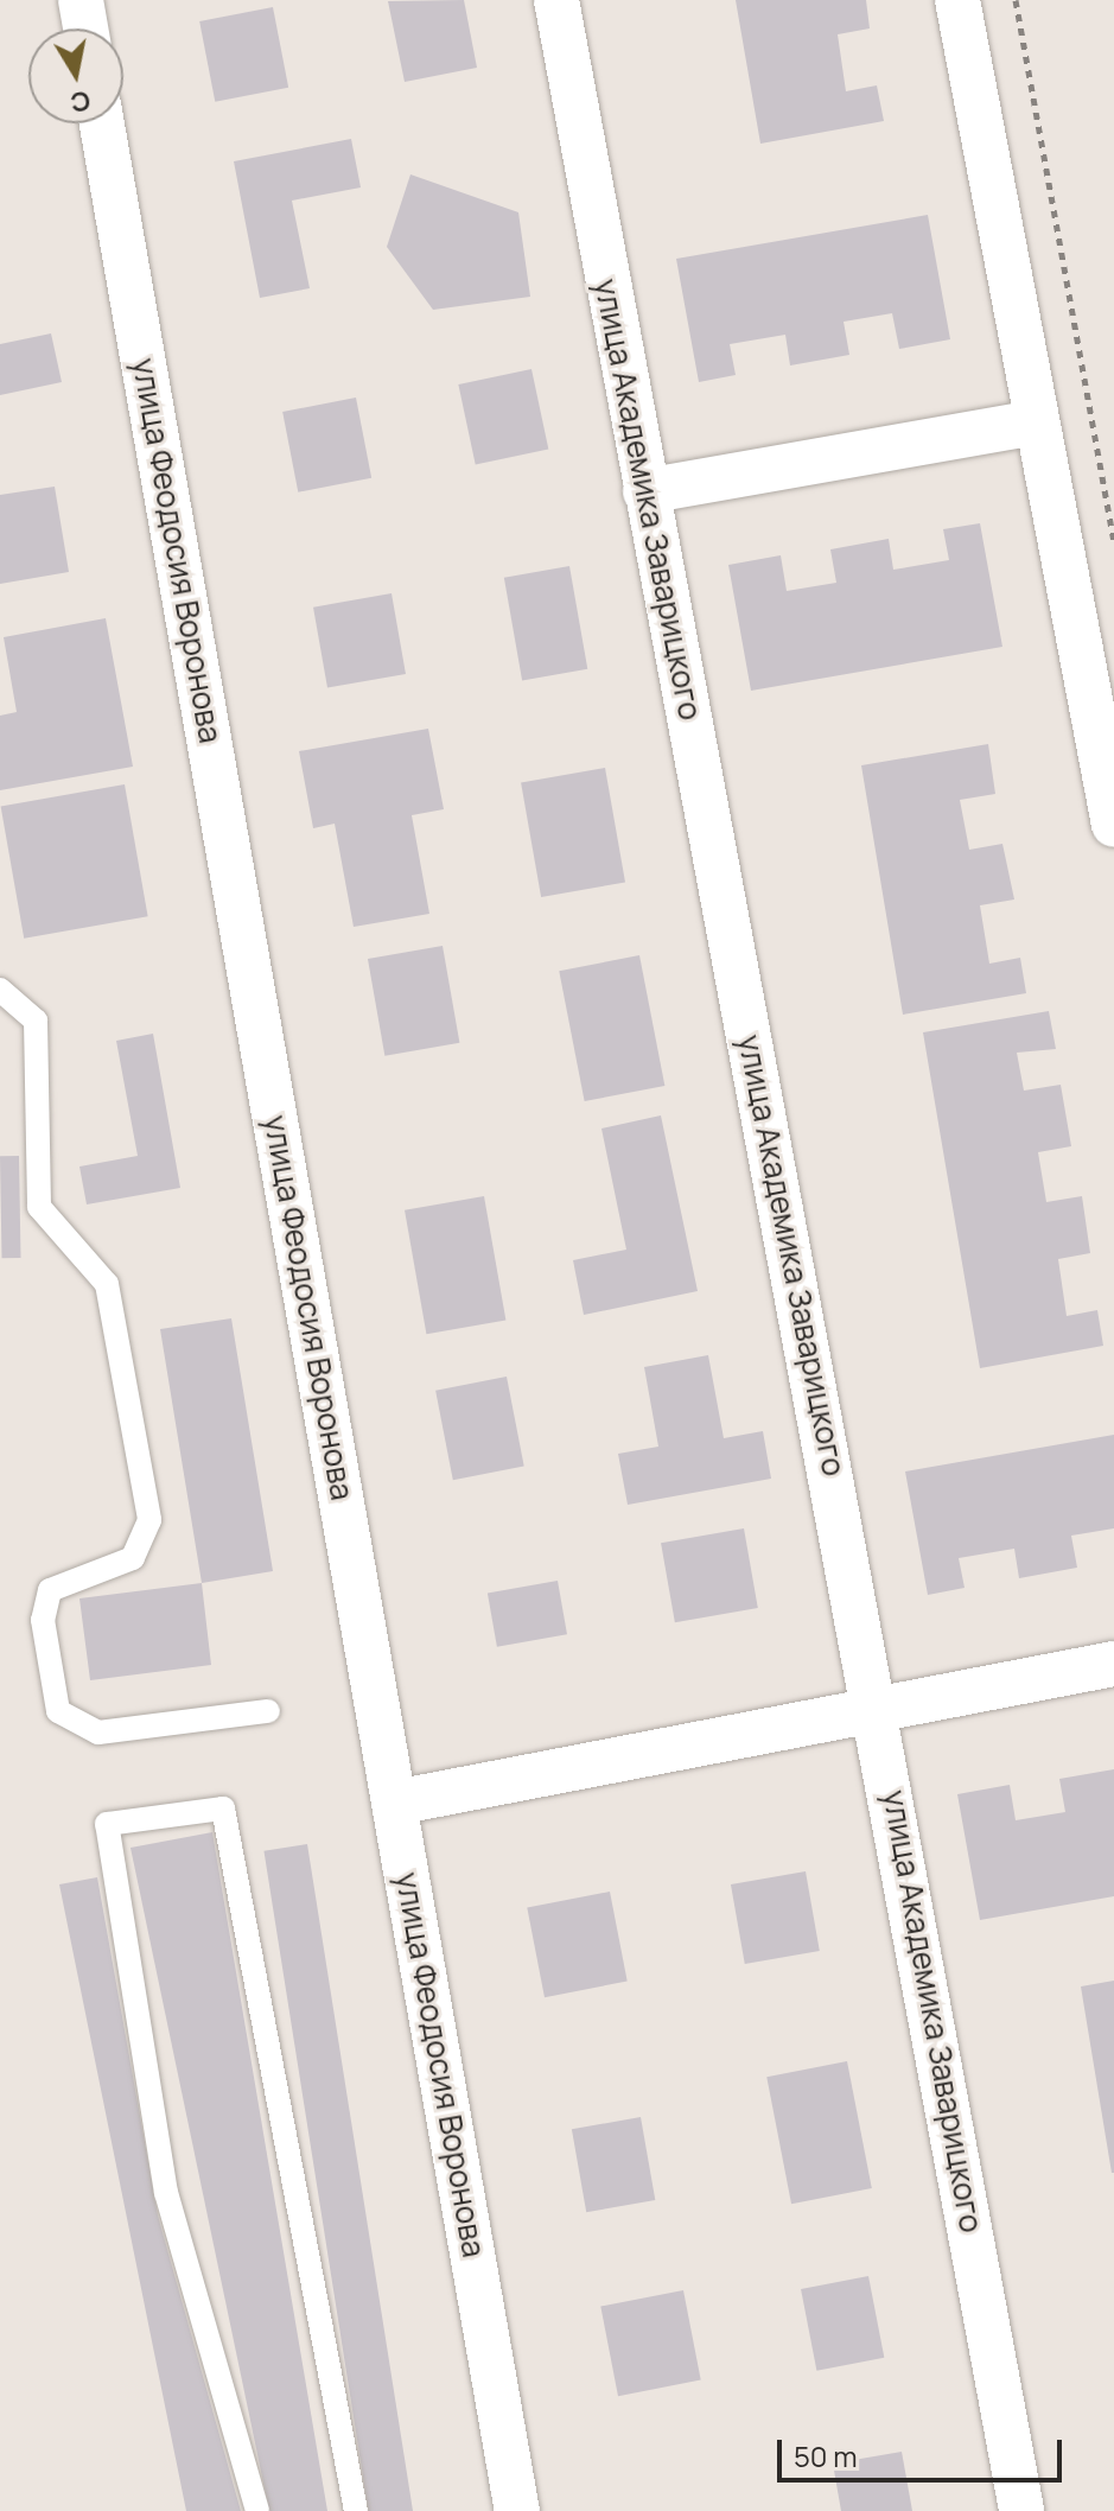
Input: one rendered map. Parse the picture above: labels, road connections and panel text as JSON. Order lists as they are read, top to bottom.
{
  "streets": {
    "street": ["улица Академика Заварицкого", "улица Феодосия Воронова"]
  },
  "scale_bar": "50 m",
  "north": "bottom"
}
